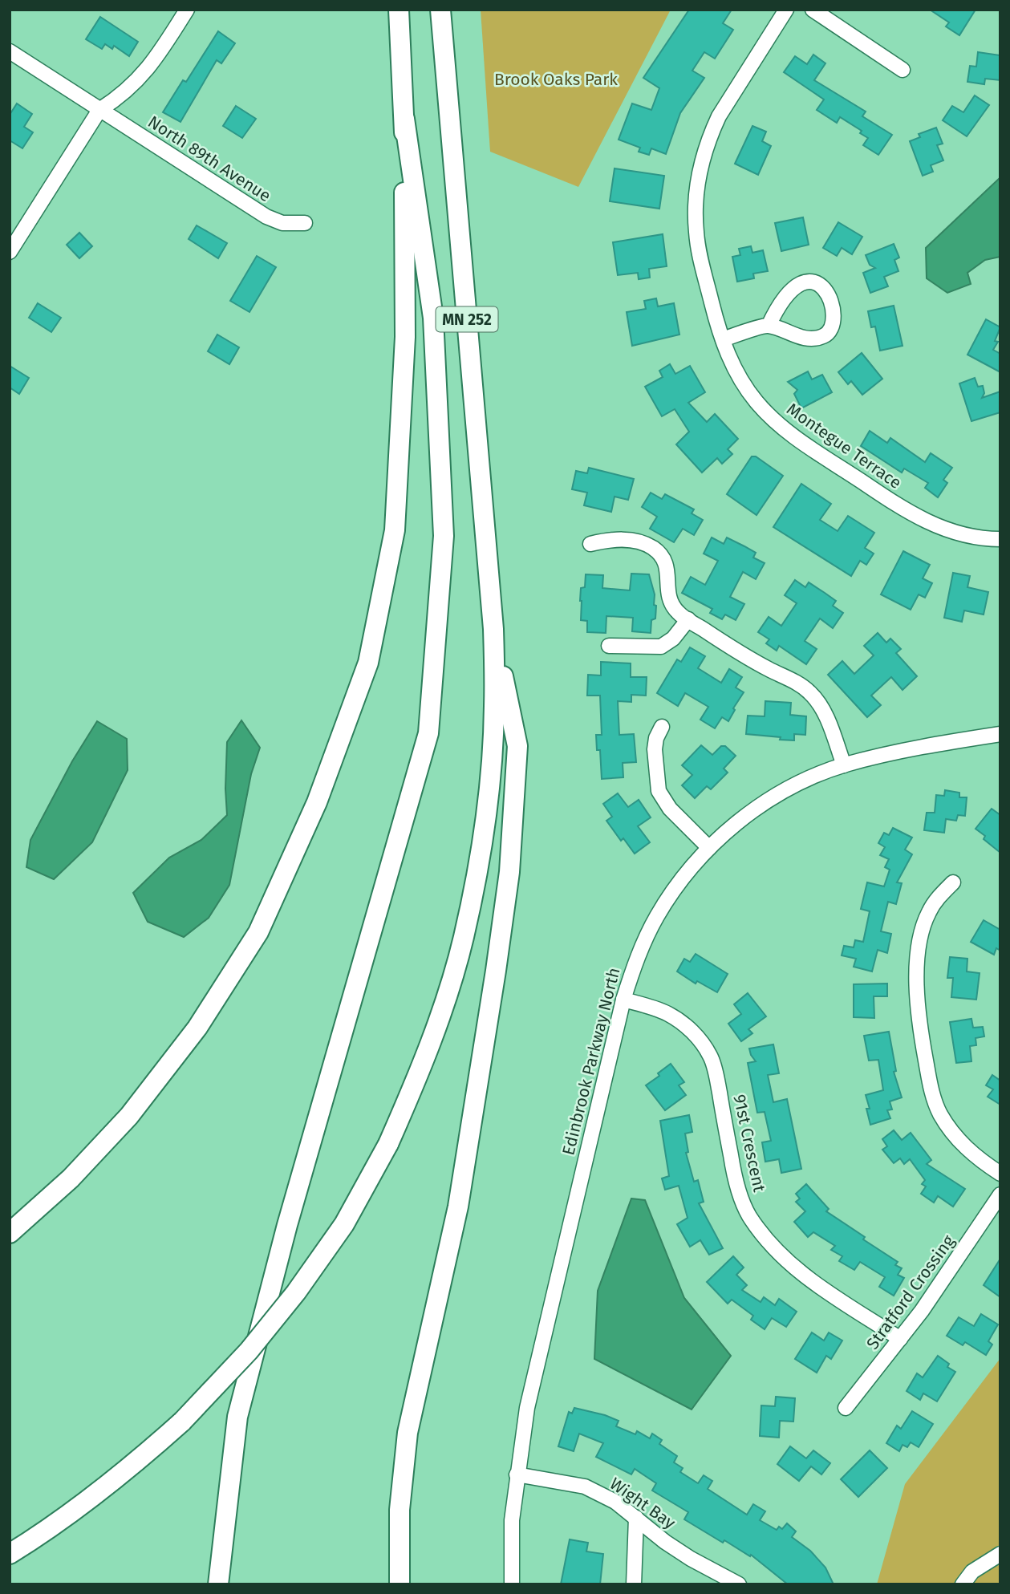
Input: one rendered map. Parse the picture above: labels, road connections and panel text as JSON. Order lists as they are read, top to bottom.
{
  "streets": {
    "highway": ["MN 252"],
    "street": [
      "North 89th Avenue",
      "Montegue Terrace",
      "Edinbrook Parkway North",
      "91st Crescent",
      "Stratford Crossing",
      "Wight Bay"
    ]
  },
  "crossings": [
    ["Edinbrook Parkway North", "91st Crescent"],
    ["Edinbrook Parkway North", "Wight Bay"],
    ["91st Crescent", "Stratford Crossing"]
  ],
  "parks": ["Brook Oaks Park"]
}
